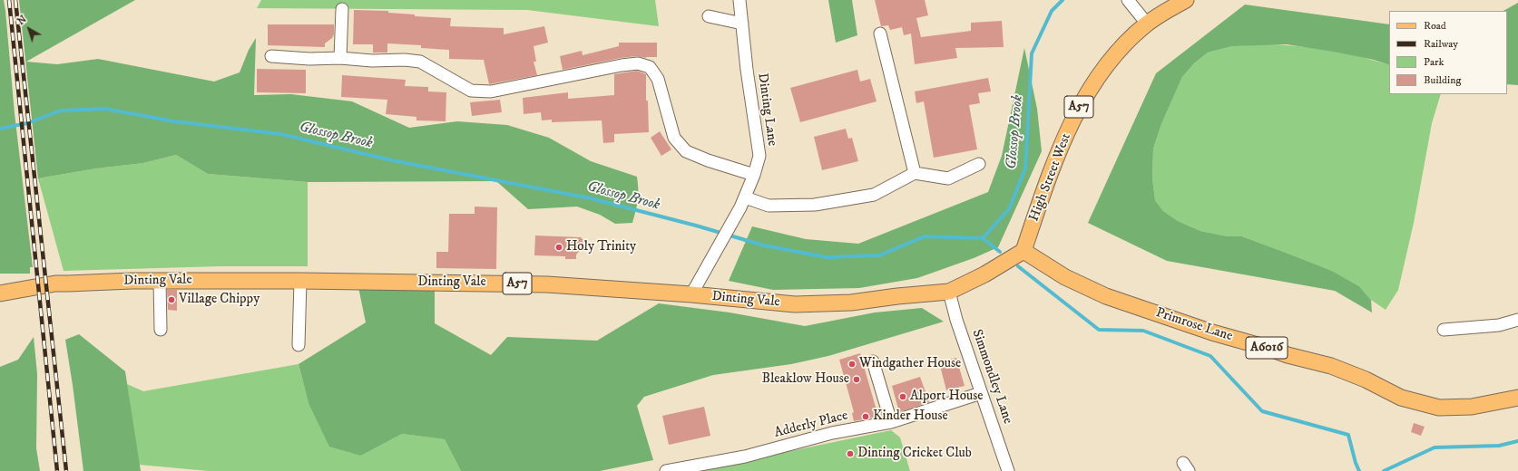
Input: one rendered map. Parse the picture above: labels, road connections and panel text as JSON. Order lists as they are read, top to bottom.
{
  "streets": {
    "main road": [
      "A57",
      "High Street West",
      "Dinting Vale",
      "Primrose Lane",
      "A6016"
    ],
    "street": ["Dinting Lane", "Simmondley Lane", "Adderly Place"]
  },
  "crossings": [
    ["Dinting Lane", "Dinting Vale"],
    ["High Street West", "Dinting Vale"],
    ["High Street West", "Primrose Lane"],
    ["Dinting Vale", "Primrose Lane"],
    ["Dinting Vale", "Simmondley Lane"],
    ["Simmondley Lane", "Adderly Place"]
  ],
  "water": ["Glossop Brook"],
  "places": [
    "Holy Trinity",
    "Village Chippy",
    "Windgather House",
    "Bleaklow House",
    "Alport House",
    "Kinder House",
    "Dinting Cricket Club"
  ],
  "legend": [
    "Road",
    "Railway",
    "Park",
    "Building"
  ],
  "north": "top left"
}
